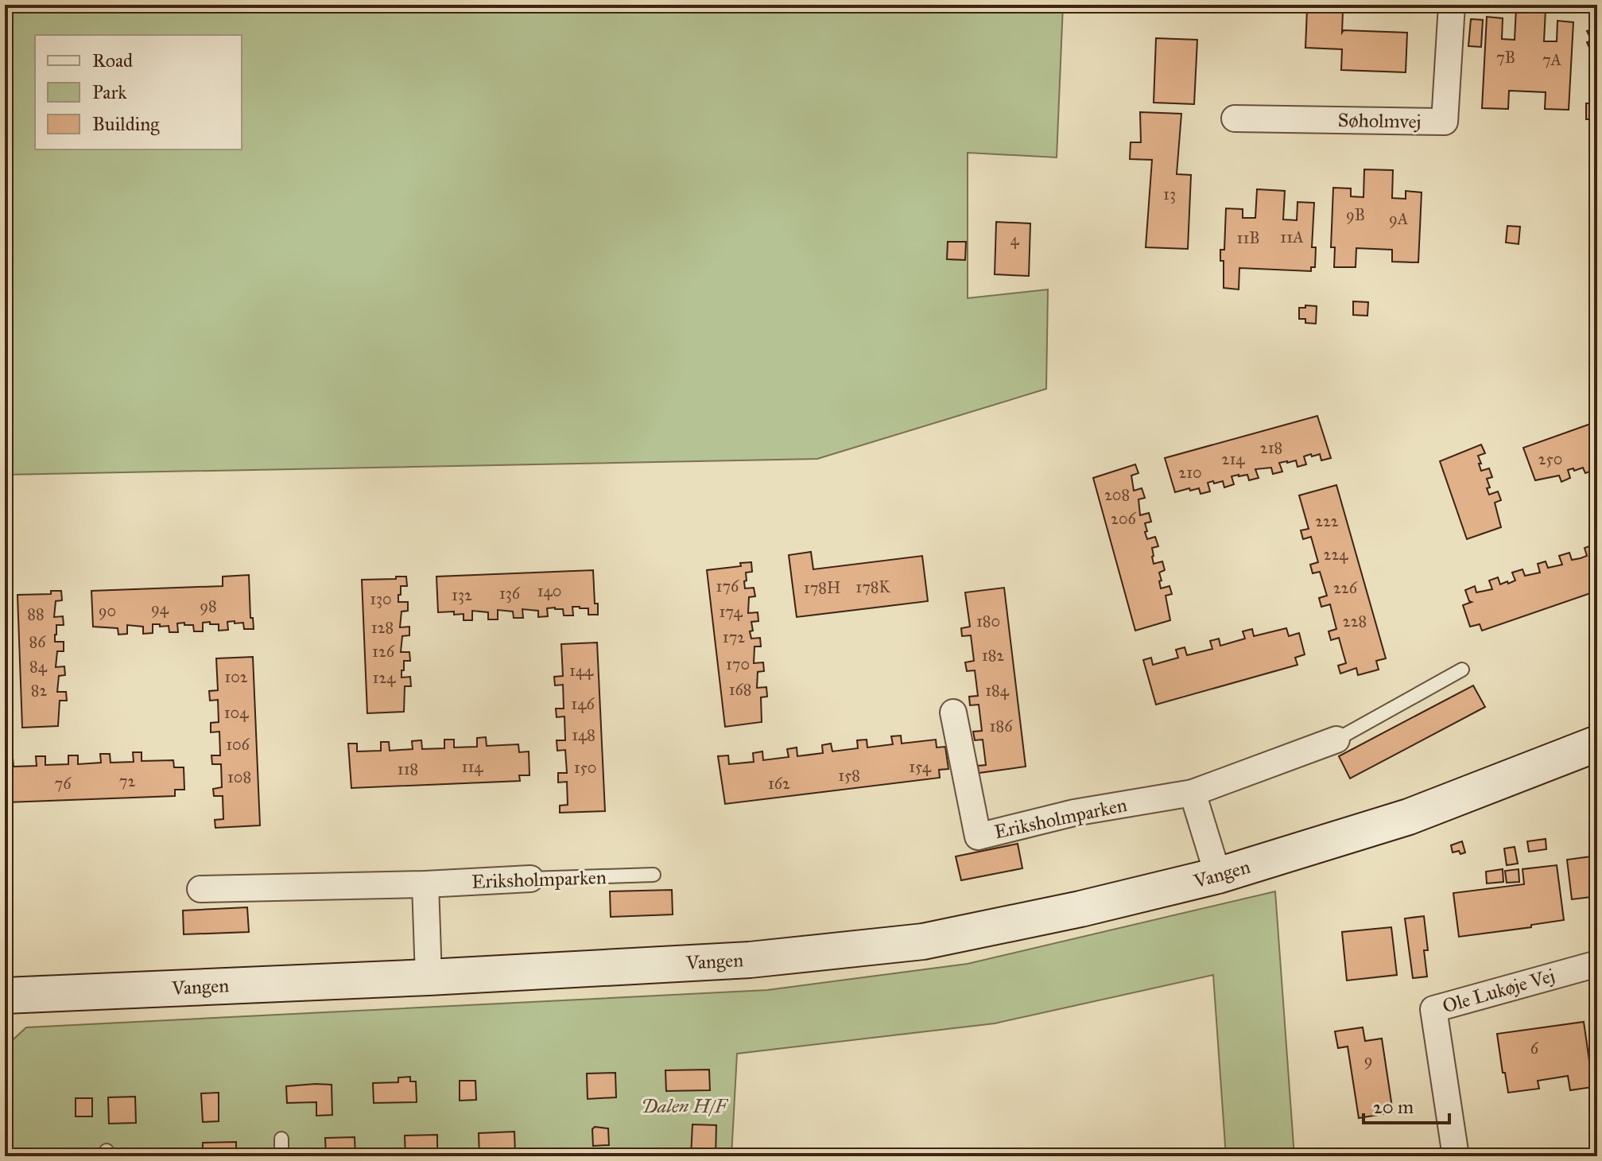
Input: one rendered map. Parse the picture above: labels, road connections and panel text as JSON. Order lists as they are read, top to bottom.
{
  "streets": {
    "street": [
      "Søholmvej",
      "Eriksholmparken",
      "Vangen",
      "Ole Lukøje Vej"
    ]
  },
  "parks": ["Dalen H/F"],
  "house_numbers": [
    "7B",
    "7A",
    "13",
    "9B",
    "9A",
    "11A",
    "11B",
    "4",
    "218",
    "214",
    "250",
    "210",
    "208",
    "206",
    "222",
    "224",
    "176",
    "178K",
    "178H",
    "226",
    "140",
    "136",
    "132",
    "130",
    "98",
    "94",
    "90",
    "174",
    "88",
    "180",
    "228",
    "128",
    "172",
    "86",
    "126",
    "182",
    "170",
    "84",
    "144",
    "102",
    "124",
    "168",
    "82",
    "184",
    "146",
    "104",
    "186",
    "148",
    "106",
    "114",
    "154",
    "150",
    "118",
    "158",
    "108",
    "72",
    "76",
    "162",
    "6",
    "9"
  ],
  "legend": ["Road", "Park", "Building"],
  "scale_bar": "20 m"
}
